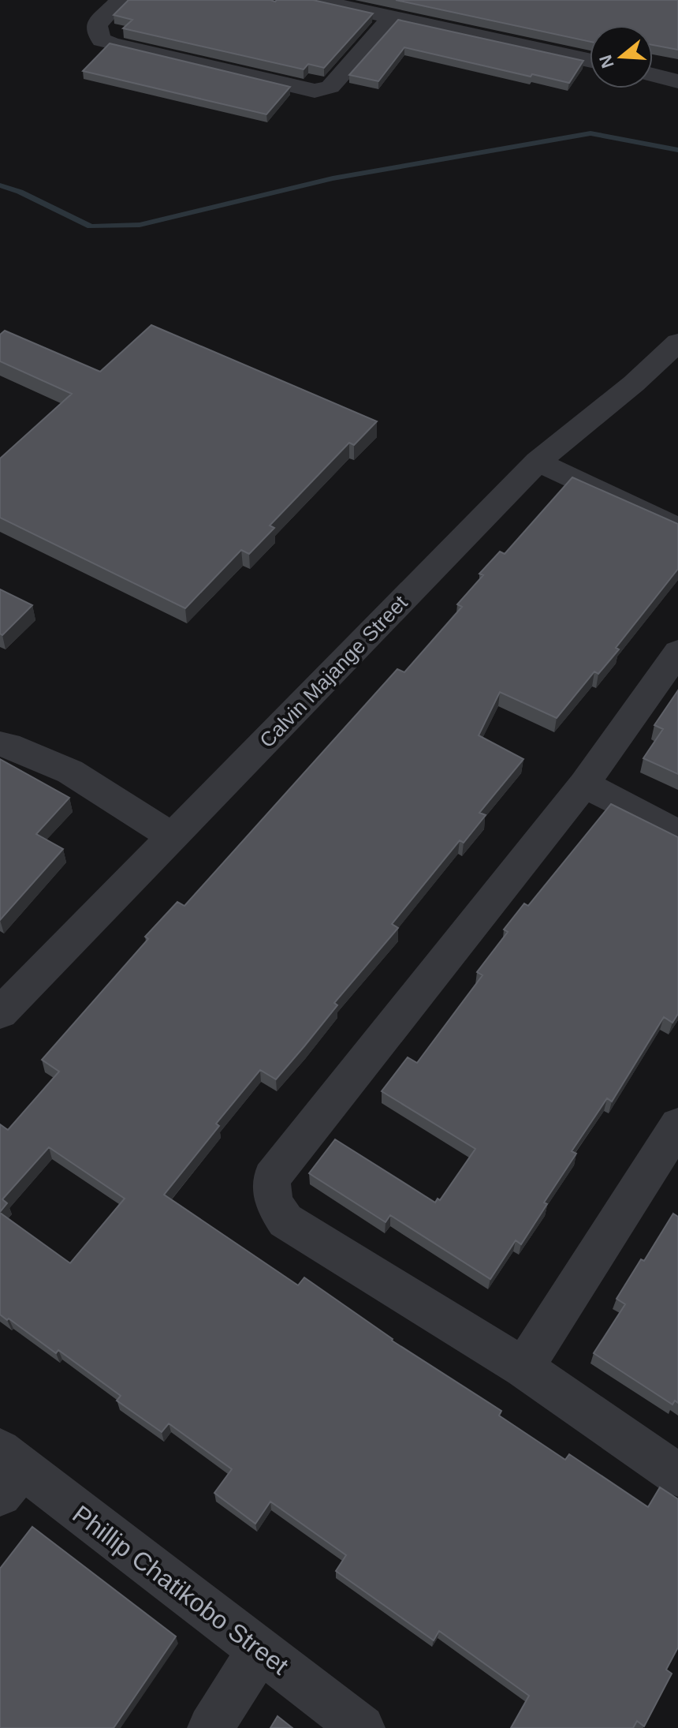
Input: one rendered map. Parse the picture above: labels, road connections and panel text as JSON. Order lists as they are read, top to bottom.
{
  "streets": {
    "street": ["Calvin Majange Street", "Phillip Chatikobo Street"]
  },
  "north": "left"
}
